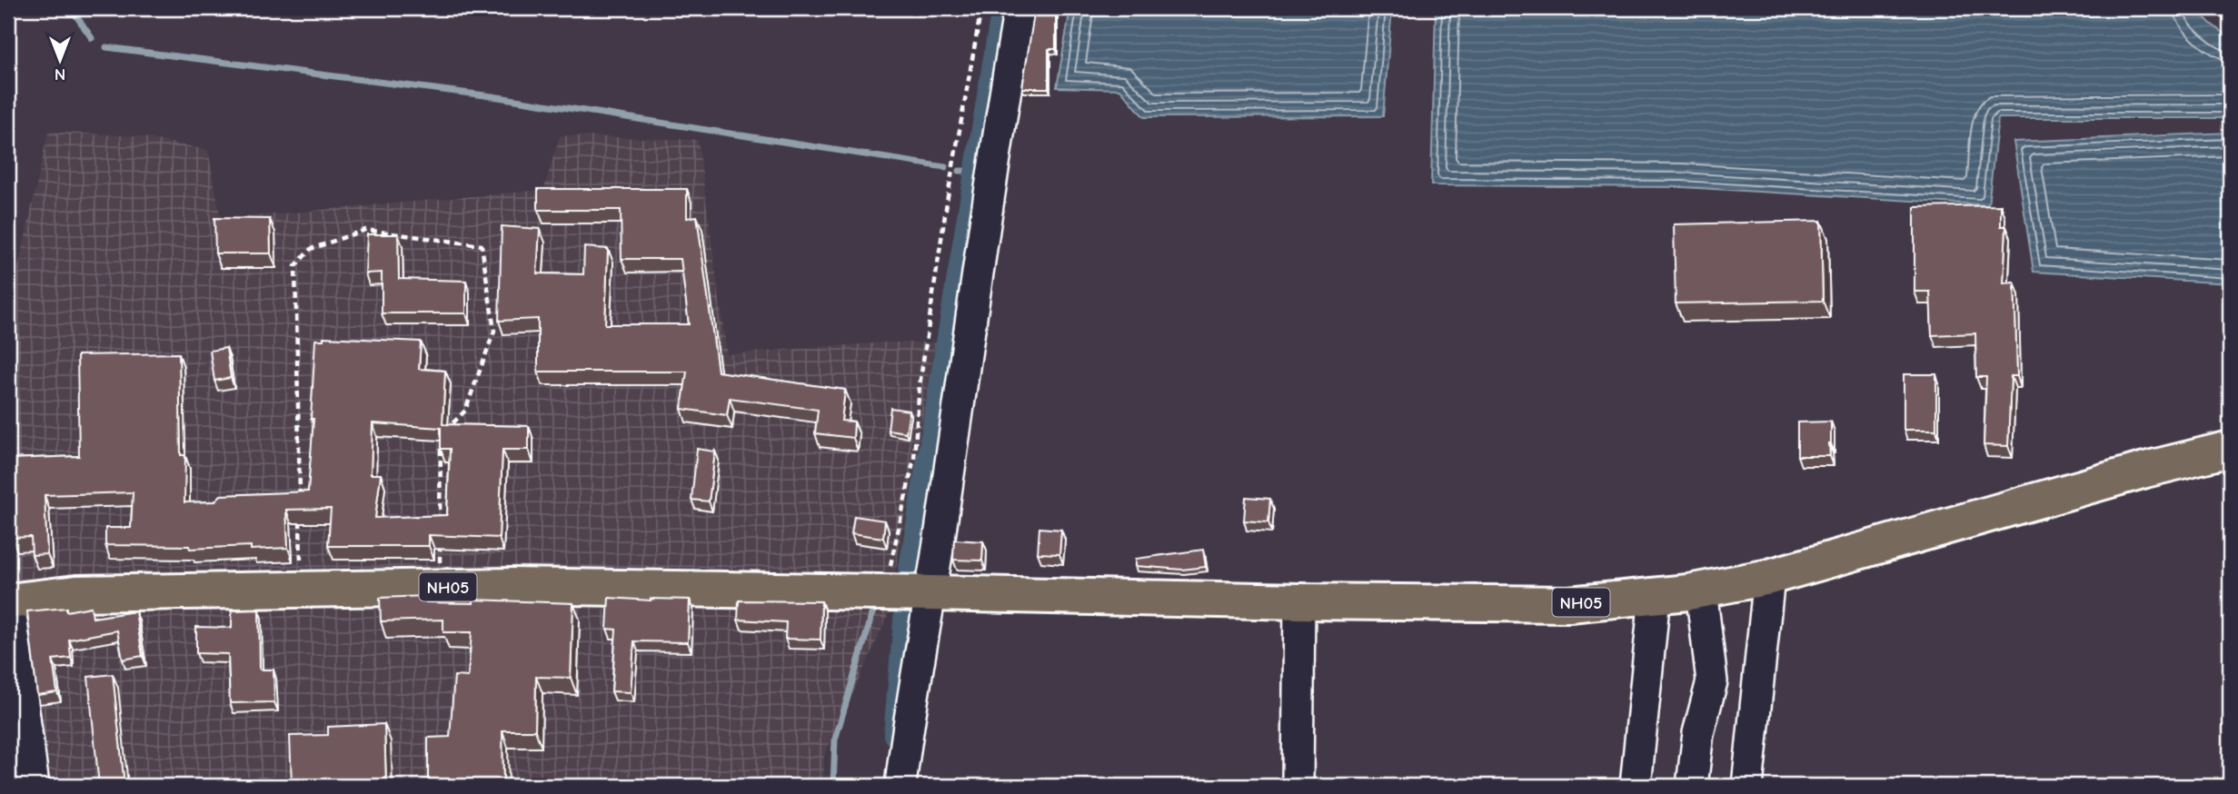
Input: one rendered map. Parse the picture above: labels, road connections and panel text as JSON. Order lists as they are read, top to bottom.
{
  "streets": {
    "main road": ["NH05"]
  },
  "north": "bottom"
}
